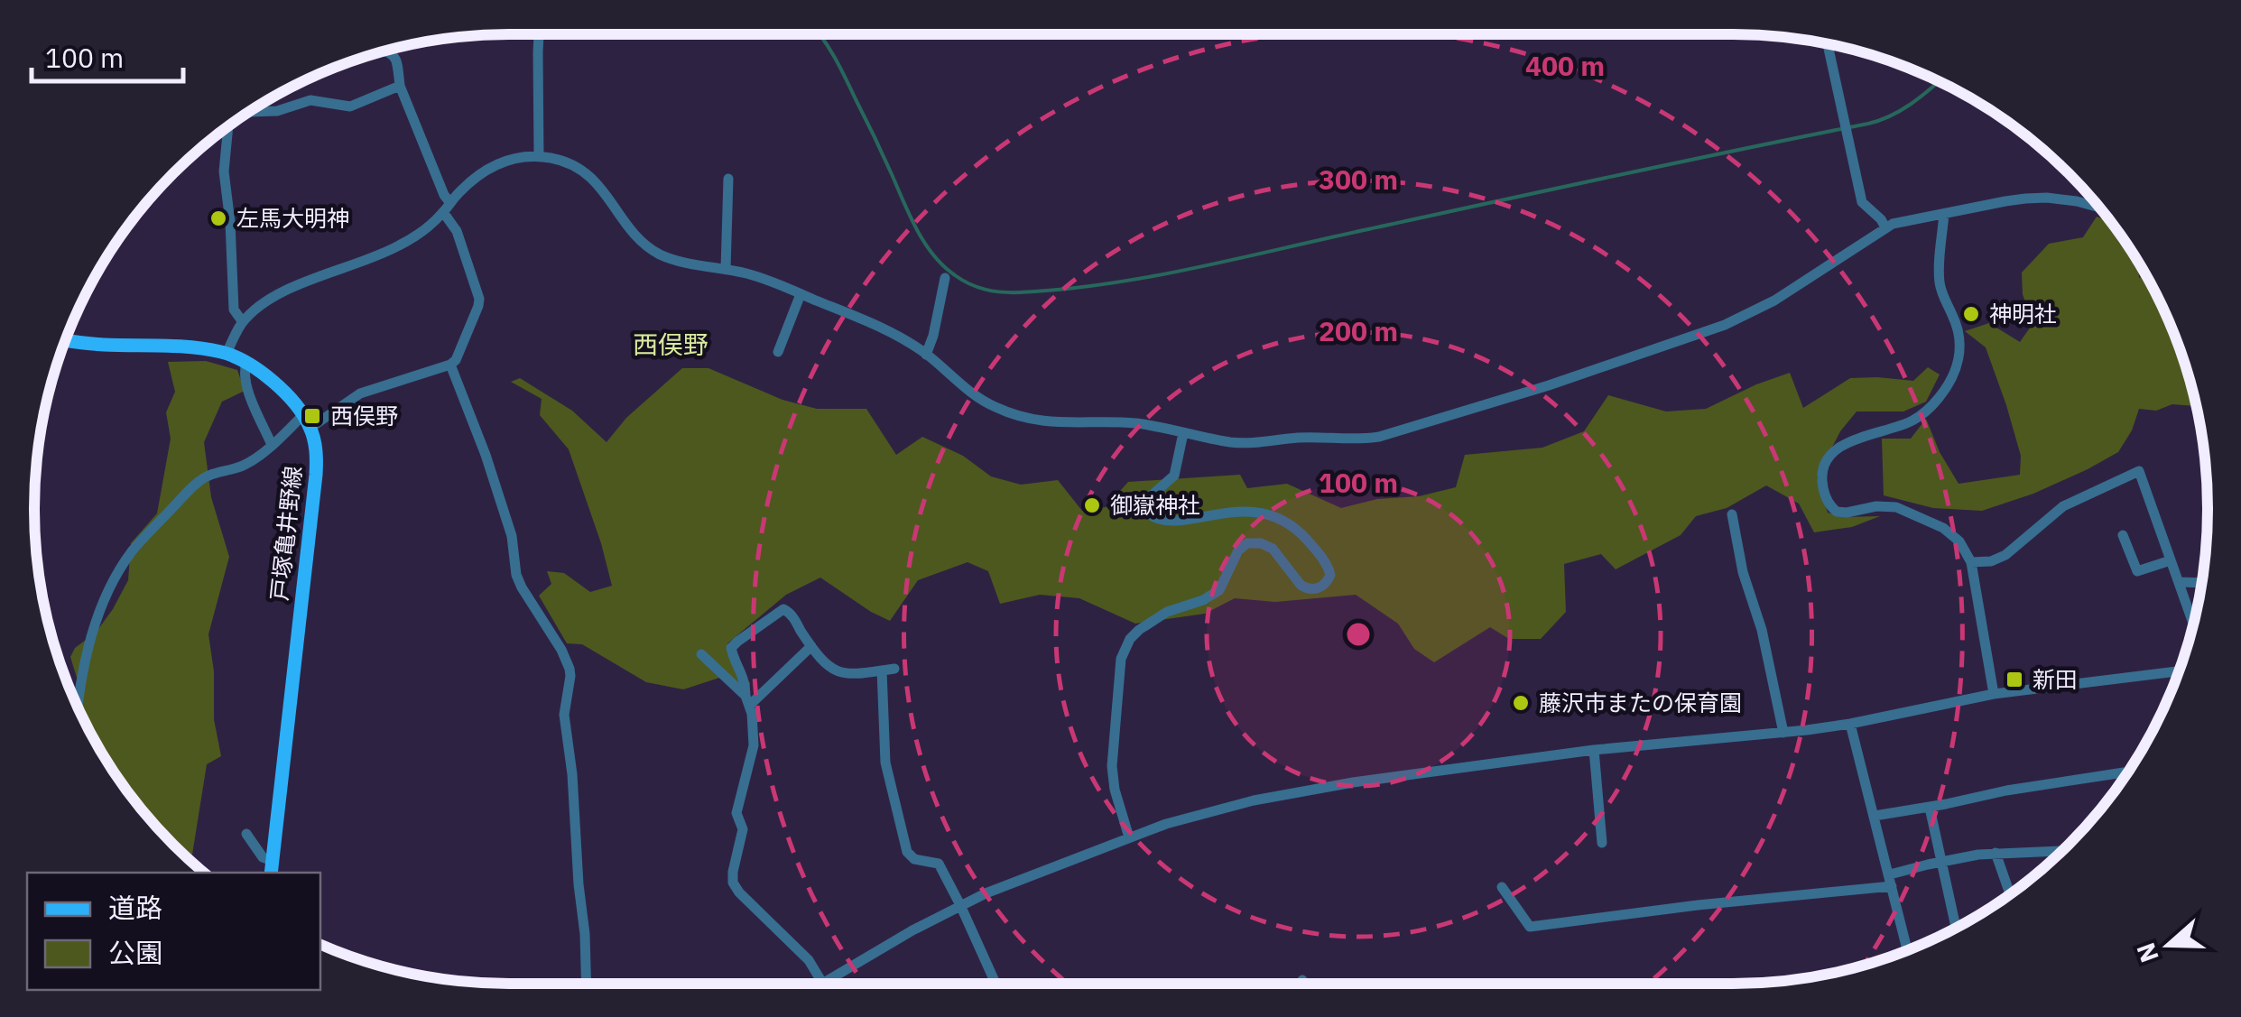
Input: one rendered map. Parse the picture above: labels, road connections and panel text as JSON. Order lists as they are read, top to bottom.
{
  "streets": {
    "main road": ["戸塚亀井野線"]
  },
  "districts": ["西俣野"],
  "places": {
    "other": [
      "左馬大明神",
      "神明社",
      "御嶽神社",
      "藤沢市またの保育園"
    ],
    "transit": ["西俣野", "新田"]
  },
  "legend": ["道路", "公園"],
  "scale_bar": "100 m",
  "north": "left",
  "rings": [
    "400 m",
    "300 m",
    "200 m",
    "100 m"
  ]
}
